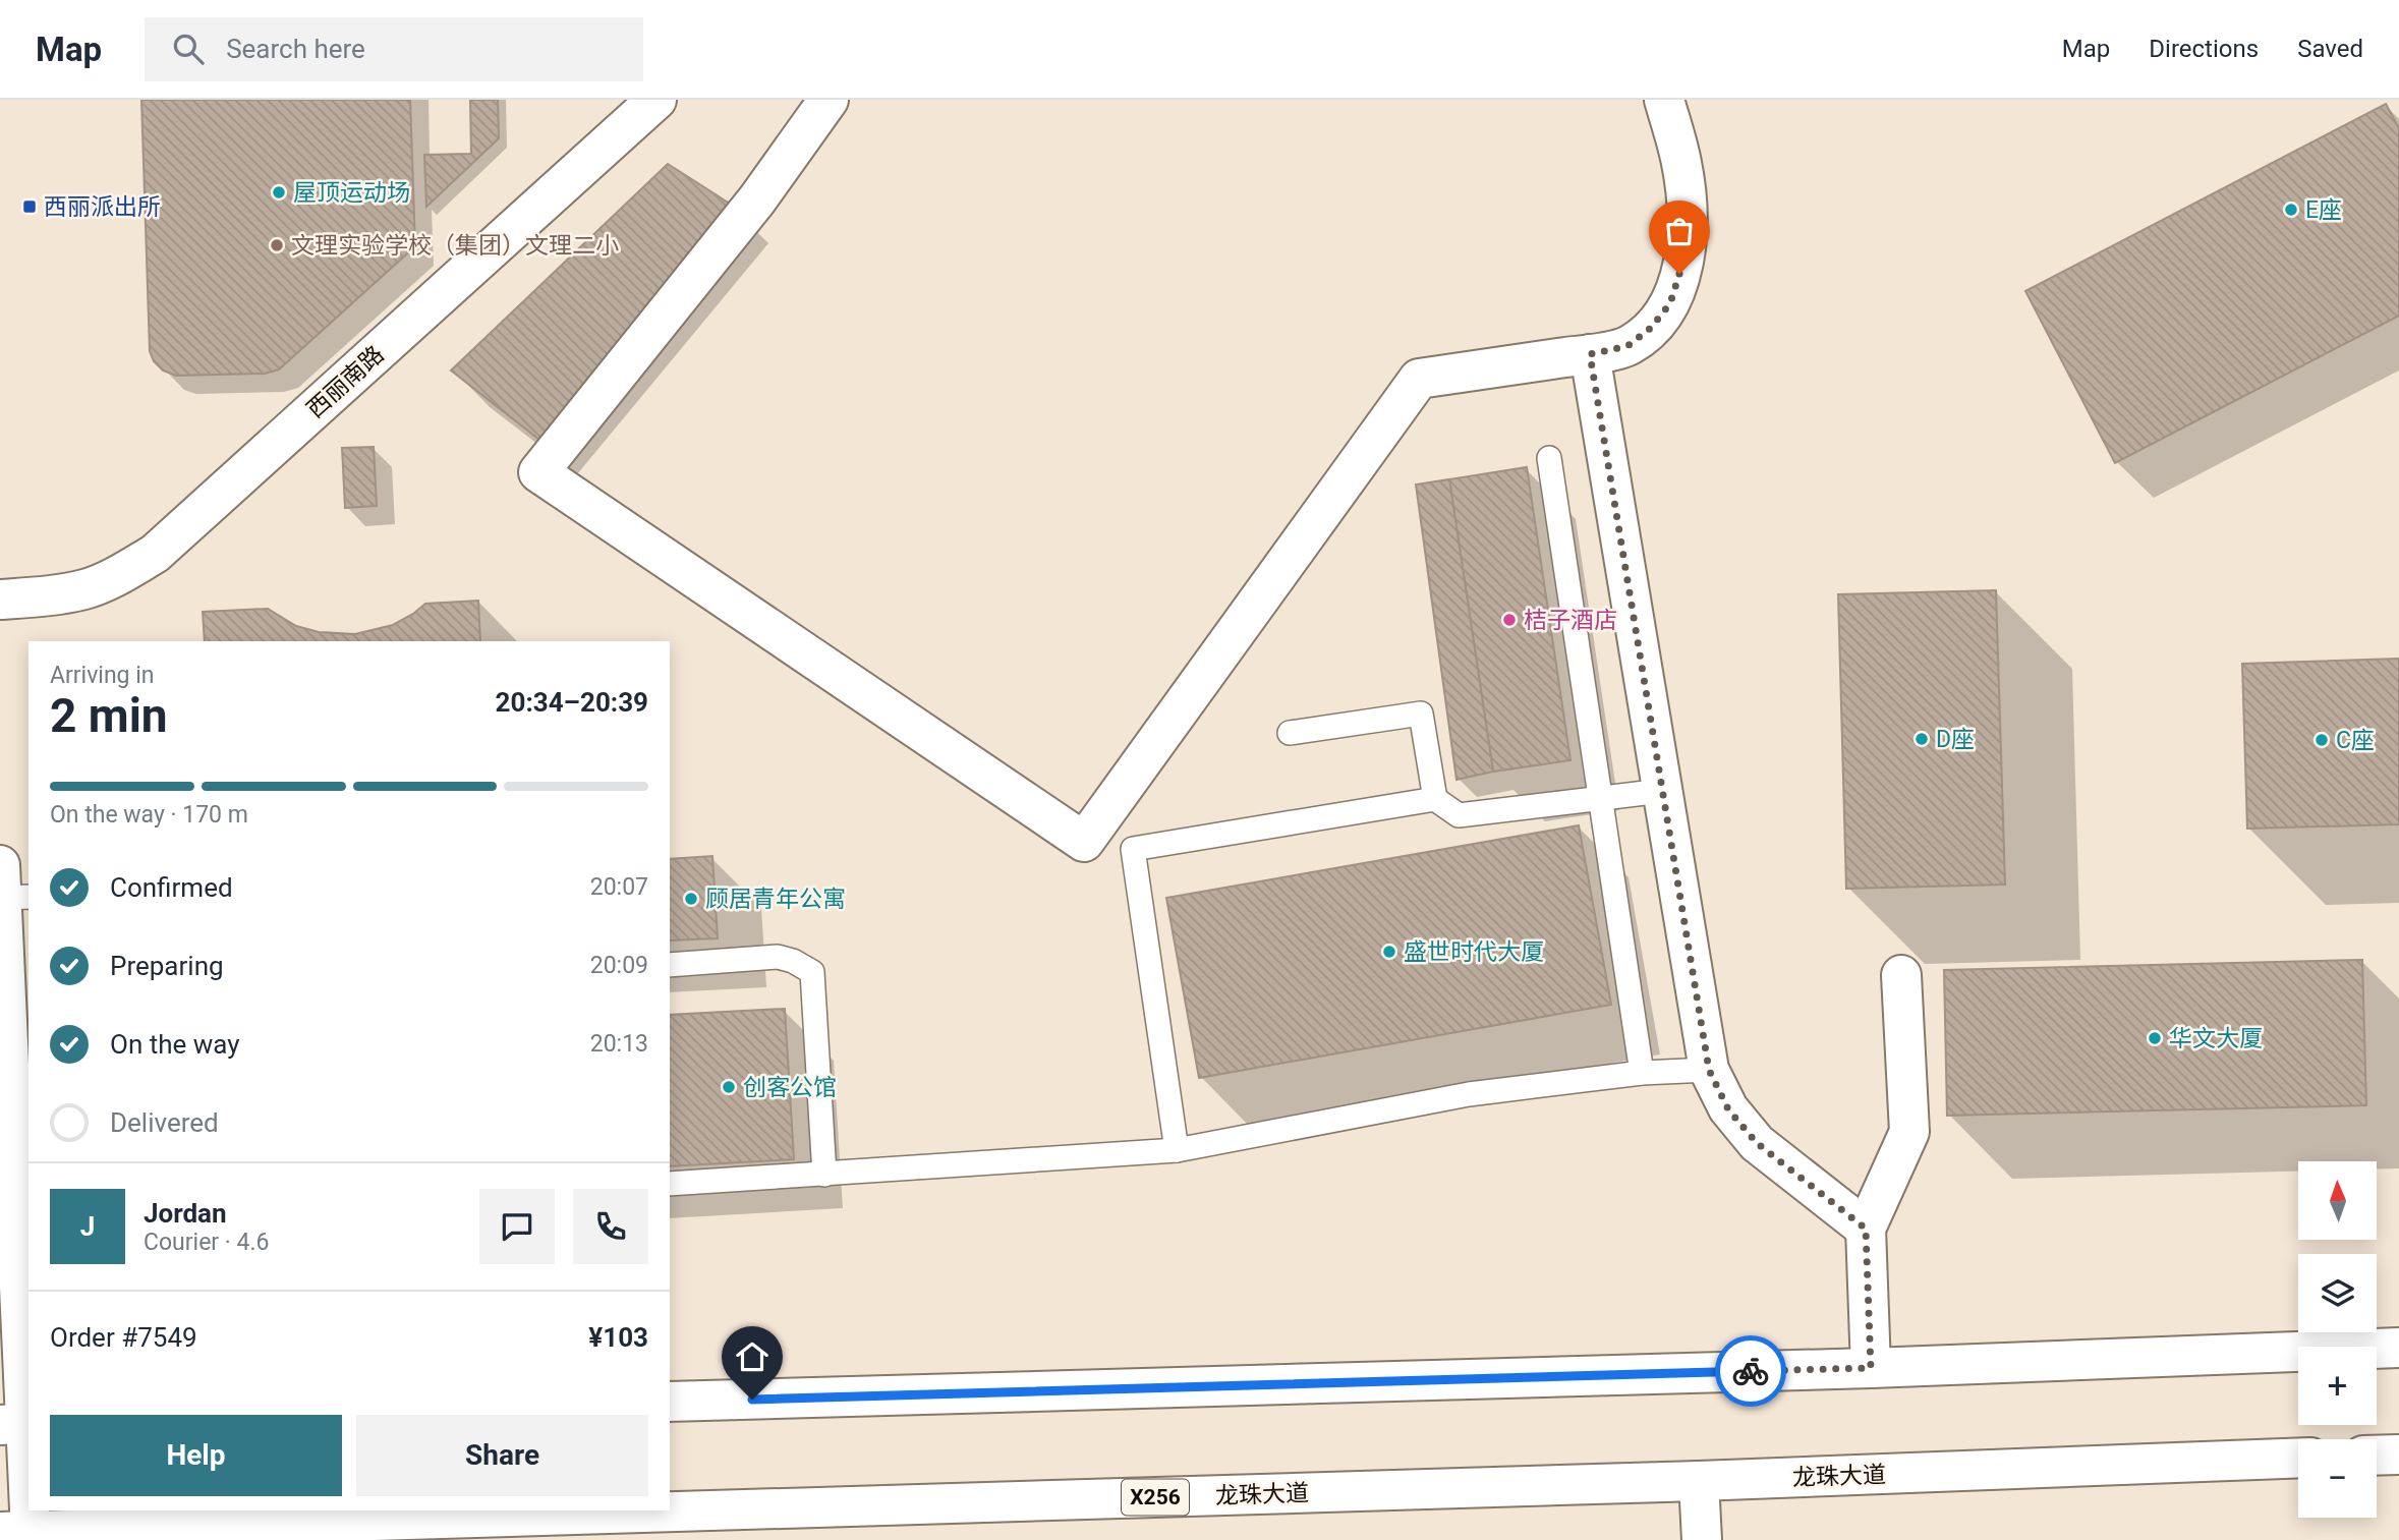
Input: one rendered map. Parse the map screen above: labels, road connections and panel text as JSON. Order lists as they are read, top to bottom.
{
  "streets": {
    "main road": ["西丽南路", "龙珠大道", "X256"]
  },
  "places": {
    "other": [
      "屋顶运动场",
      "E座",
      "文理实验学校（集团）文理二小",
      "桔子酒店",
      "D座",
      "C座",
      "顾居青年公寓",
      "盛世时代大厦",
      "华文大厦",
      "创客公馆"
    ],
    "transit": ["西丽派出所"]
  },
  "north": "top",
  "page": {
    "header": "Map",
    "search": "Search here",
    "nav": ["Map", "Directions", "Saved"],
    "heading": ["2 min", "Arriving in", "20:34–20:39"],
    "panel": [
      "Jordan",
      "Courier · 4.6",
      "Order #7549",
      "¥103"
    ],
    "bar": "On the way · 170 m",
    "list": [
      ["Confirmed", "20:07"],
      ["Preparing", "20:09"],
      ["On the way", "20:13"],
      "Delivered"
    ],
    "map_buttons": ["+", "−"],
    "round": "J",
    "buttons": ["Help", "Share"]
  }
}
